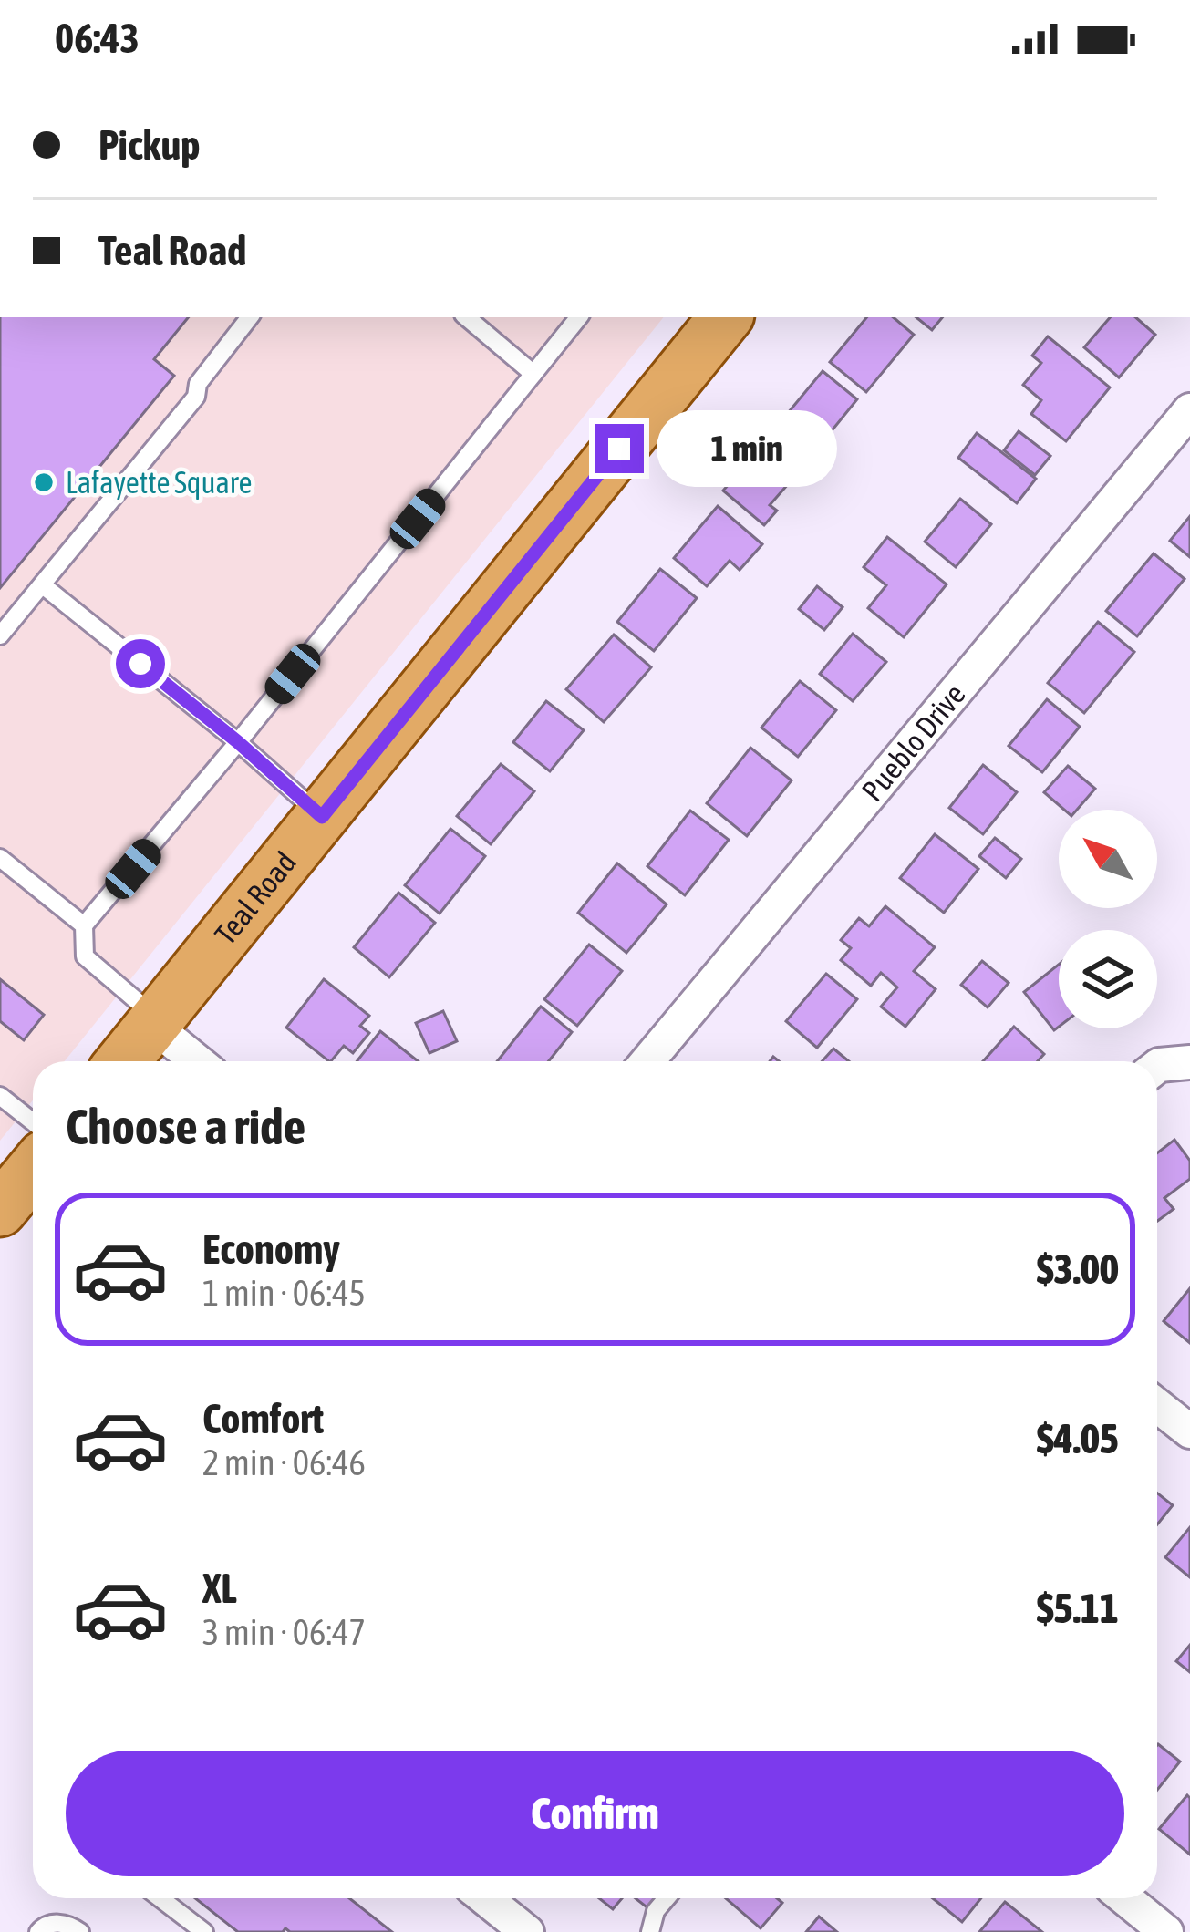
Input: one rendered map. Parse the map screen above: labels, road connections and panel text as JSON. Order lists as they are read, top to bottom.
{
  "streets": {
    "main road": ["Teal Road"],
    "street": ["Pueblo Drive"]
  },
  "places": ["Lafayette Square"],
  "north": "top left",
  "page": {
    "status": "06:43",
    "banner": ["Pickup", "Teal Road"],
    "bubble": "1 min",
    "heading": "Choose a ride",
    "list": [
      {
        "name": "Economy",
        "note": "1 min · 06:45",
        "value": "$3.00"
      },
      {
        "name": "Comfort",
        "note": "2 min · 06:46",
        "value": "$4.05"
      },
      {
        "name": "XL",
        "note": "3 min · 06:47",
        "value": "$5.11"
      }
    ],
    "buttons": "Confirm"
  }
}
